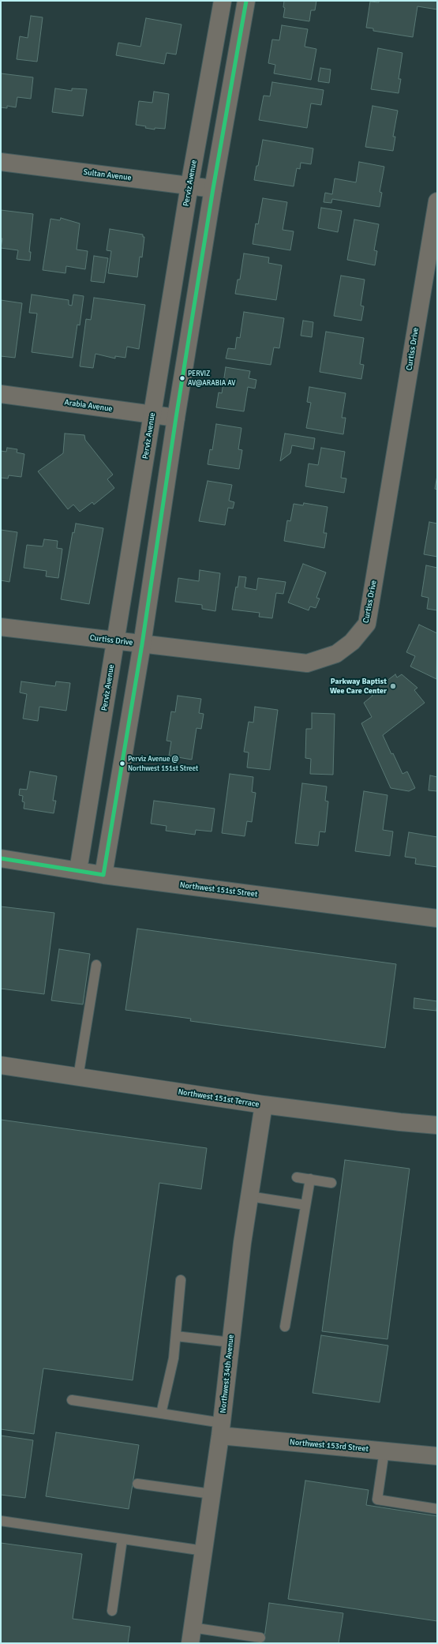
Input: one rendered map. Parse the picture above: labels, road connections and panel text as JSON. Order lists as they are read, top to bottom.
{
  "streets": {
    "street": [
      "Sultan Avenue",
      "Perviz Avenue",
      "Curtiss Drive",
      "Arabia Avenue",
      "Northwest 151st Street",
      "Northwest 151st Terrace",
      "Northwest 34th Avenue",
      "Northwest 153rd Street"
    ]
  },
  "crossings": [
    ["Sultan Avenue", "Perviz Avenue"],
    ["Perviz Avenue", "Curtiss Drive"],
    ["Perviz Avenue", "Arabia Avenue"],
    ["Perviz Avenue", "Northwest 151st Street"],
    ["Northwest 151st Terrace", "Northwest 34th Avenue"],
    ["Northwest 34th Avenue", "Northwest 153rd Street"]
  ],
  "places": ["PERVIZ AV@ARABIA AV", "Parkway Baptist Wee Care Center", "Perviz Avenue @ Northwest 151st Street"]
}
